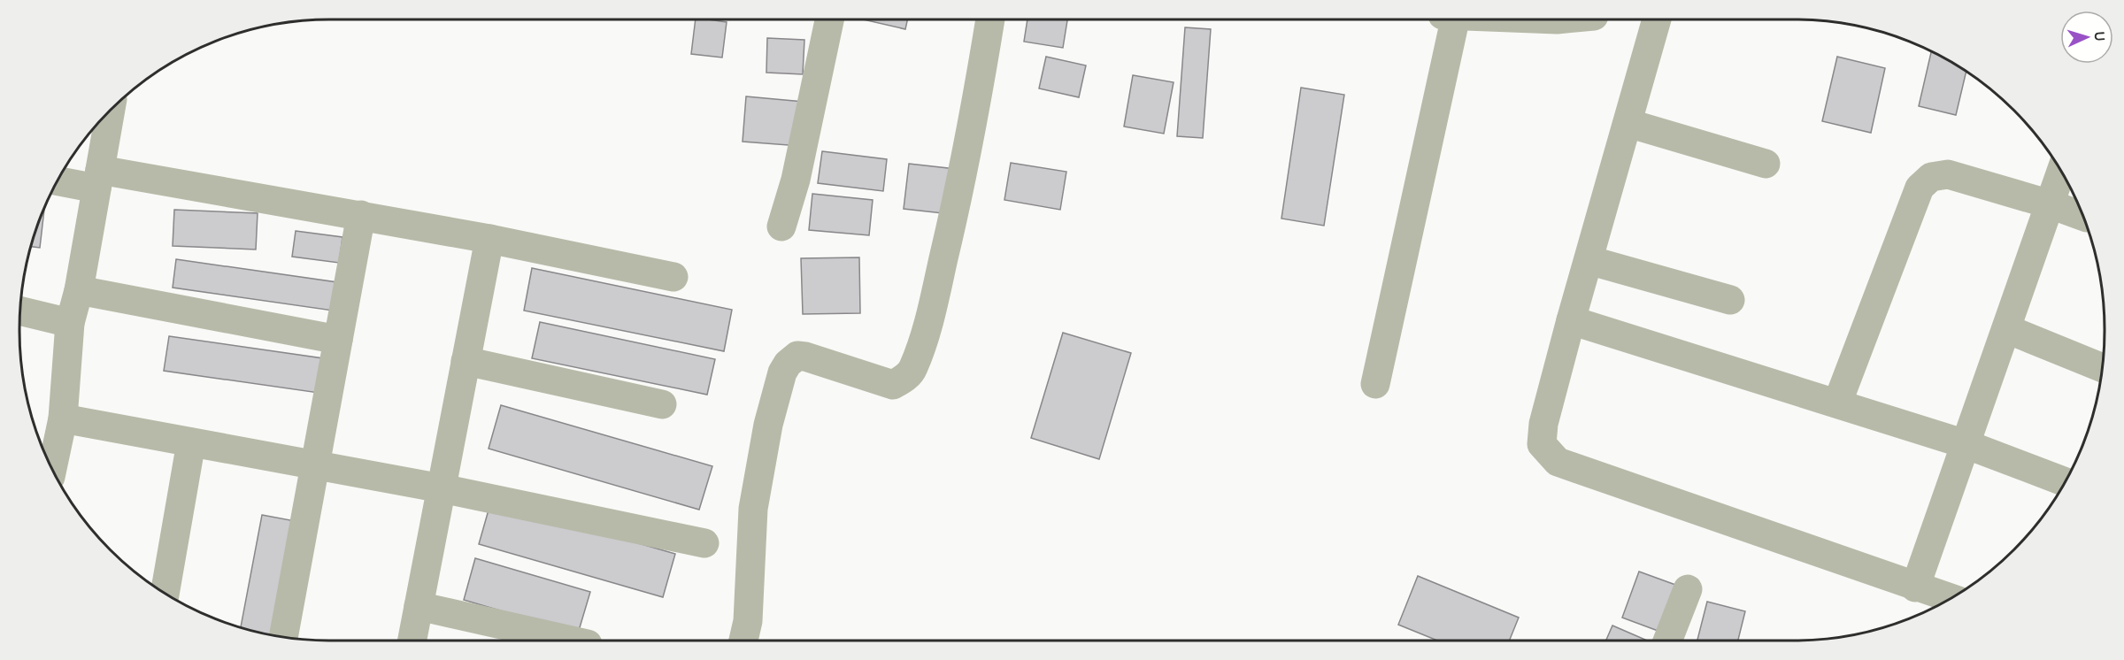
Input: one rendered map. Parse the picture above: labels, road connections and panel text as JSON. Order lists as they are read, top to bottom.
{
  "north": "right"
}
